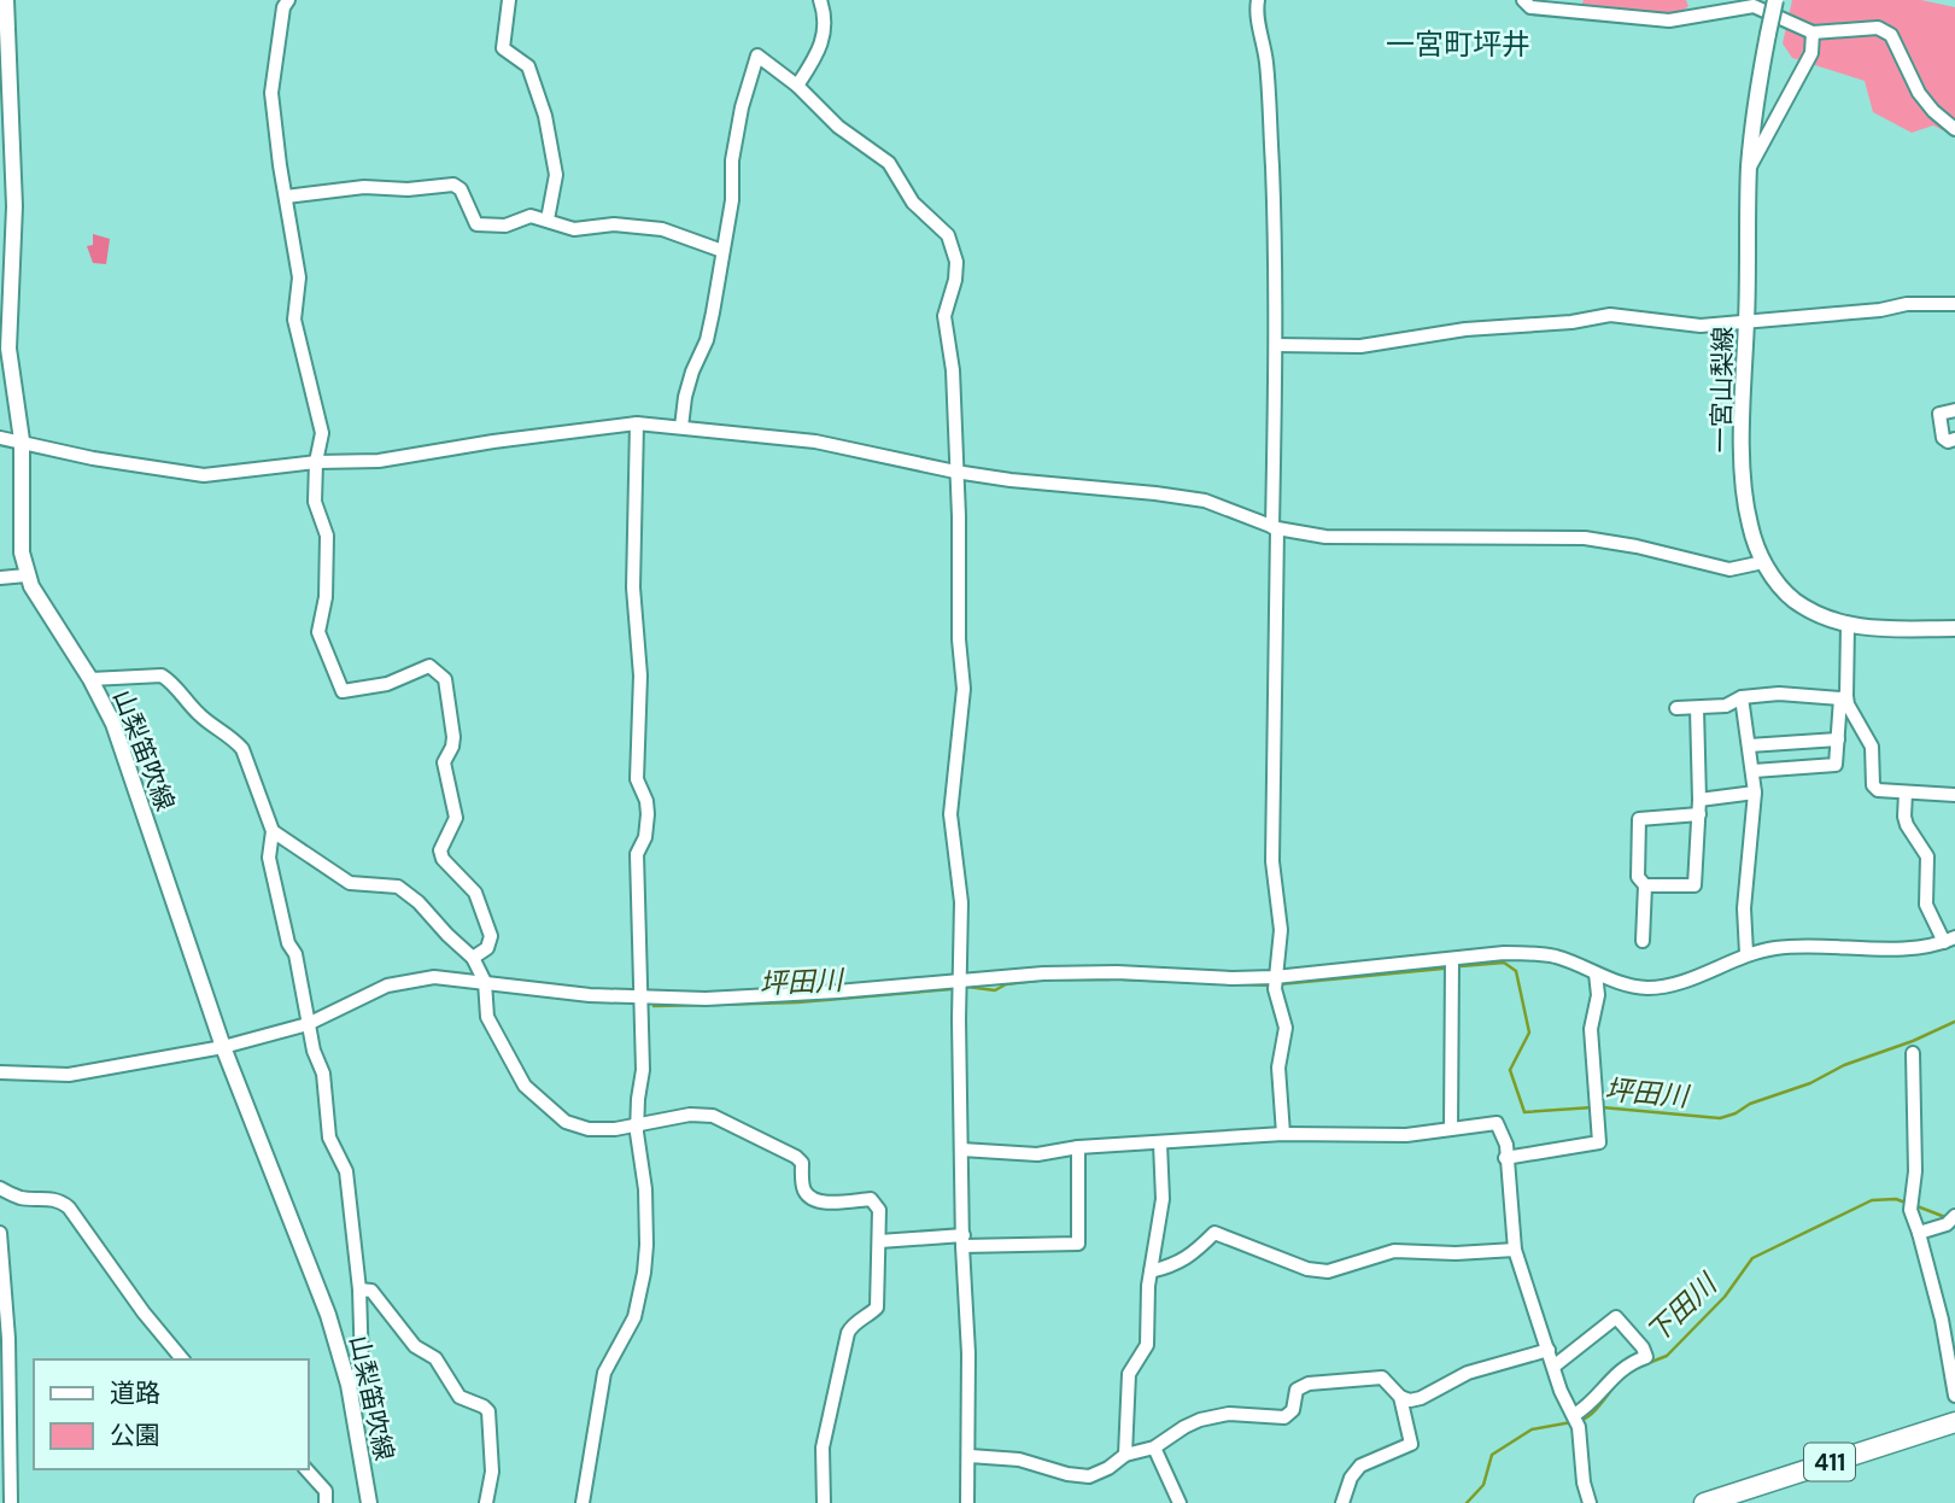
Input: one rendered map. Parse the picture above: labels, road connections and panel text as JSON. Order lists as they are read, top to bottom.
{
  "streets": {
    "highway": ["411"],
    "main road": ["一宮山梨線", "山梨笛吹線"]
  },
  "districts": ["一宮町坪井"],
  "water": ["坪田川", "下田川"],
  "legend": ["道路", "公園"]
}
